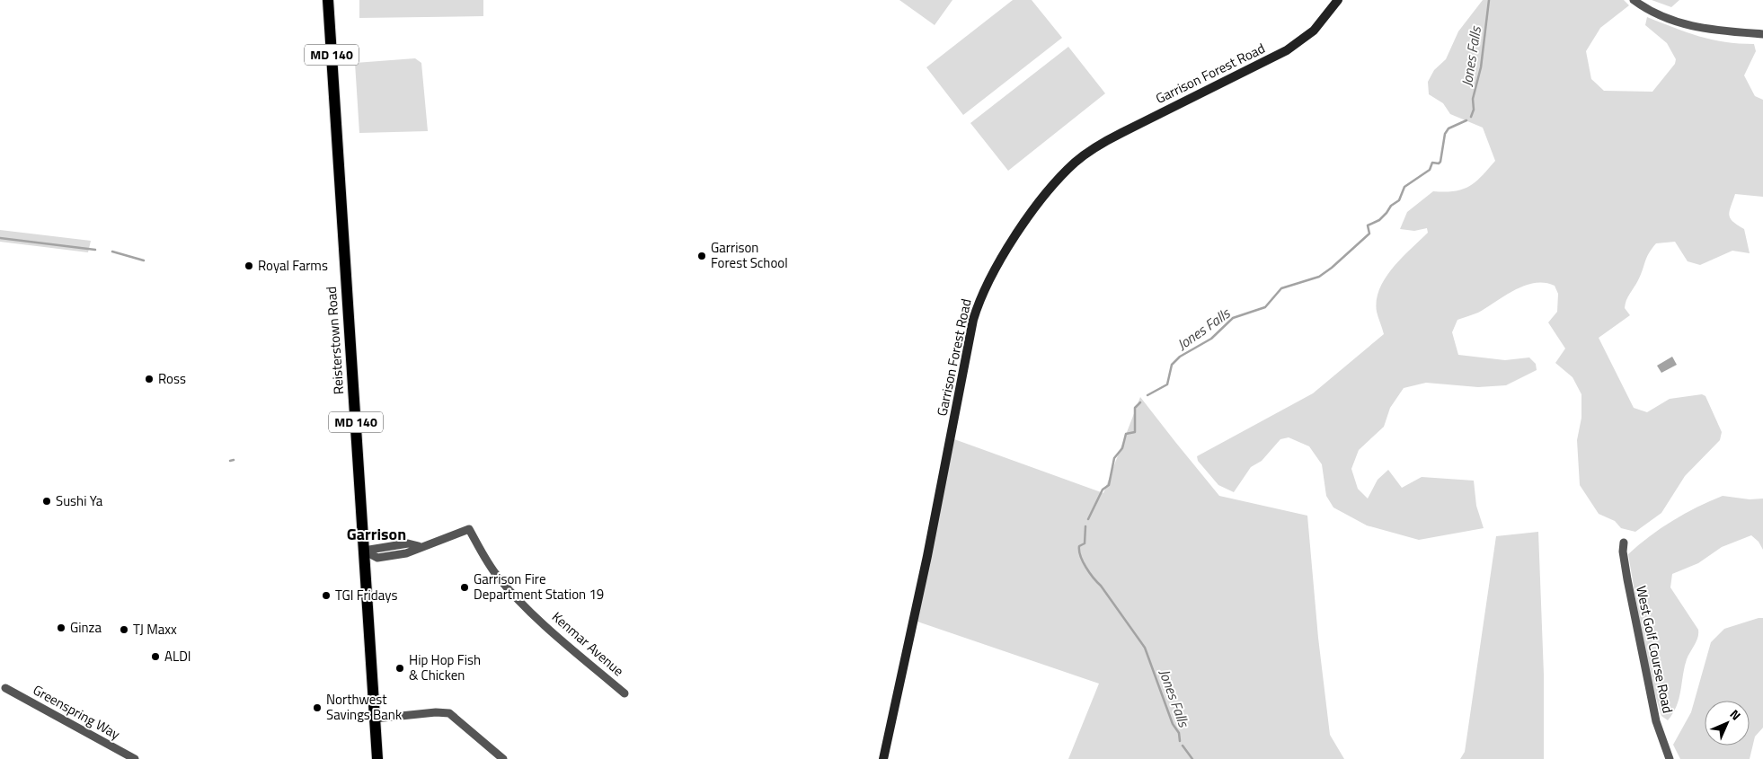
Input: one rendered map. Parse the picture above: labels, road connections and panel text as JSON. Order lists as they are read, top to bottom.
{
  "streets": {
    "main road": ["MD 140", "Garrison Forest Road", "Reisterstown Road"],
    "street": ["Kenmar Avenue", "West Golf Course Road", "Greenspring Way"]
  },
  "crossings": [
    ["Reisterstown Road", "Kenmar Avenue"]
  ],
  "districts": ["Garrison"],
  "water": ["Jones Falls"],
  "places": [
    "Garrison Forest School",
    "Royal Farms",
    "Ross",
    "Sushi Ya",
    "Garrison Fire Department Station 19",
    "TGI Fridays",
    "Ginza",
    "TJ Maxx",
    "ALDI",
    "Hip Hop Fish & Chicken",
    "Northwest Savings Bank"
  ],
  "north": "top right"
}
